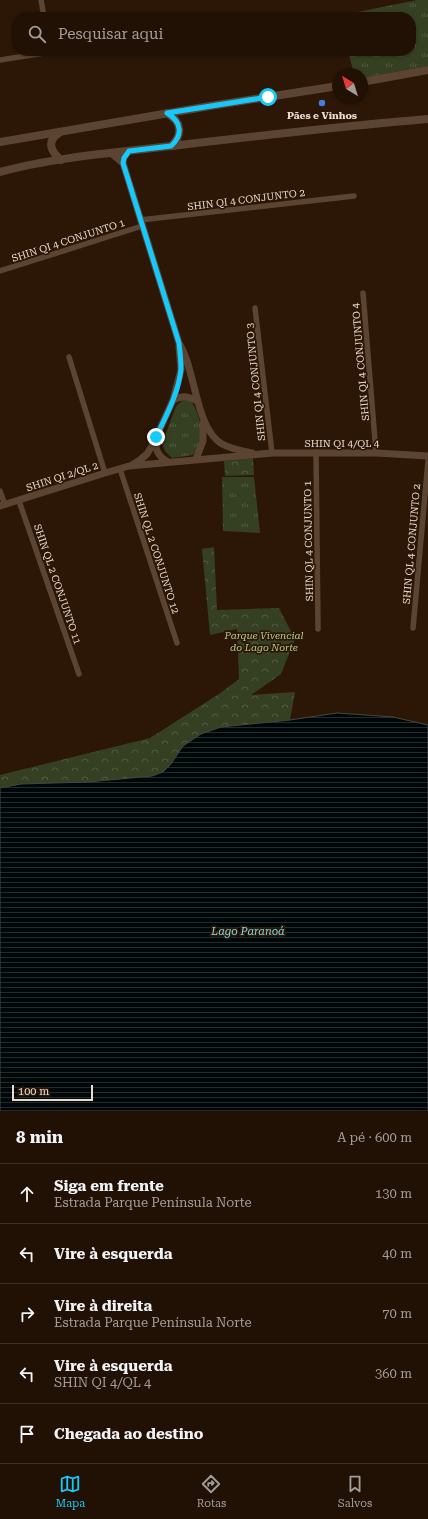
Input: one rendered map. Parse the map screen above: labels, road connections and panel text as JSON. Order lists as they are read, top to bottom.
{
  "streets": {
    "street": [
      "SHIN QI 4 CONJUNTO 2",
      "SHIN QI 4 CONJUNTO 1",
      "SHIN QI 4 CONJUNTO 4",
      "SHIN QI 4 CONJUNTO 3",
      "SHIN QI 4/QL 4",
      "SHIN QI 2/QL 2",
      "SHIN QL 4 CONJUNTO 1",
      "SHIN QL 4 CONJUNTO 2",
      "SHIN QL 2 CONJUNTO 12",
      "SHIN QL 2 CONJUNTO 11"
    ]
  },
  "crossings": [
    ["SHIN QI 4 CONJUNTO 2", "SHIN QI 4 CONJUNTO 1"],
    ["SHIN QI 4 CONJUNTO 2", "SHIN QI 4/QL 4"],
    ["SHIN QI 4 CONJUNTO 1", "SHIN QI 4/QL 4"],
    ["SHIN QI 4 CONJUNTO 4", "SHIN QI 4/QL 4"],
    ["SHIN QI 4 CONJUNTO 3", "SHIN QI 4/QL 4"],
    ["SHIN QI 4/QL 4", "SHIN QI 2/QL 2"],
    ["SHIN QI 4/QL 4", "SHIN QL 4 CONJUNTO 1"],
    ["SHIN QI 2/QL 2", "SHIN QL 2 CONJUNTO 12"],
    ["SHIN QI 2/QL 2", "SHIN QL 2 CONJUNTO 11"]
  ],
  "water": ["Lago Paranoá"],
  "parks": ["Parque Vivencial do Lago Norte"],
  "places": ["Pães e Vinhos"],
  "scale_bar": "100 m",
  "north": "top left",
  "page": {
    "search": "Pesquisar aqui",
    "scale": "100 m",
    "heading": ["8 min", "A pé · 600 m"],
    "list": [
      ["Siga em frente", "Estrada Parque Península Norte", "130 m"],
      ["Vire à esquerda", "40 m"],
      ["Vire à direita", "Estrada Parque Península Norte", "70 m"],
      ["Vire à esquerda", "SHIN QI 4/QL 4", "360 m"],
      "Chegada ao destino"
    ],
    "nav": ["Mapa", "Rotas", "Salvos"]
  }
}
